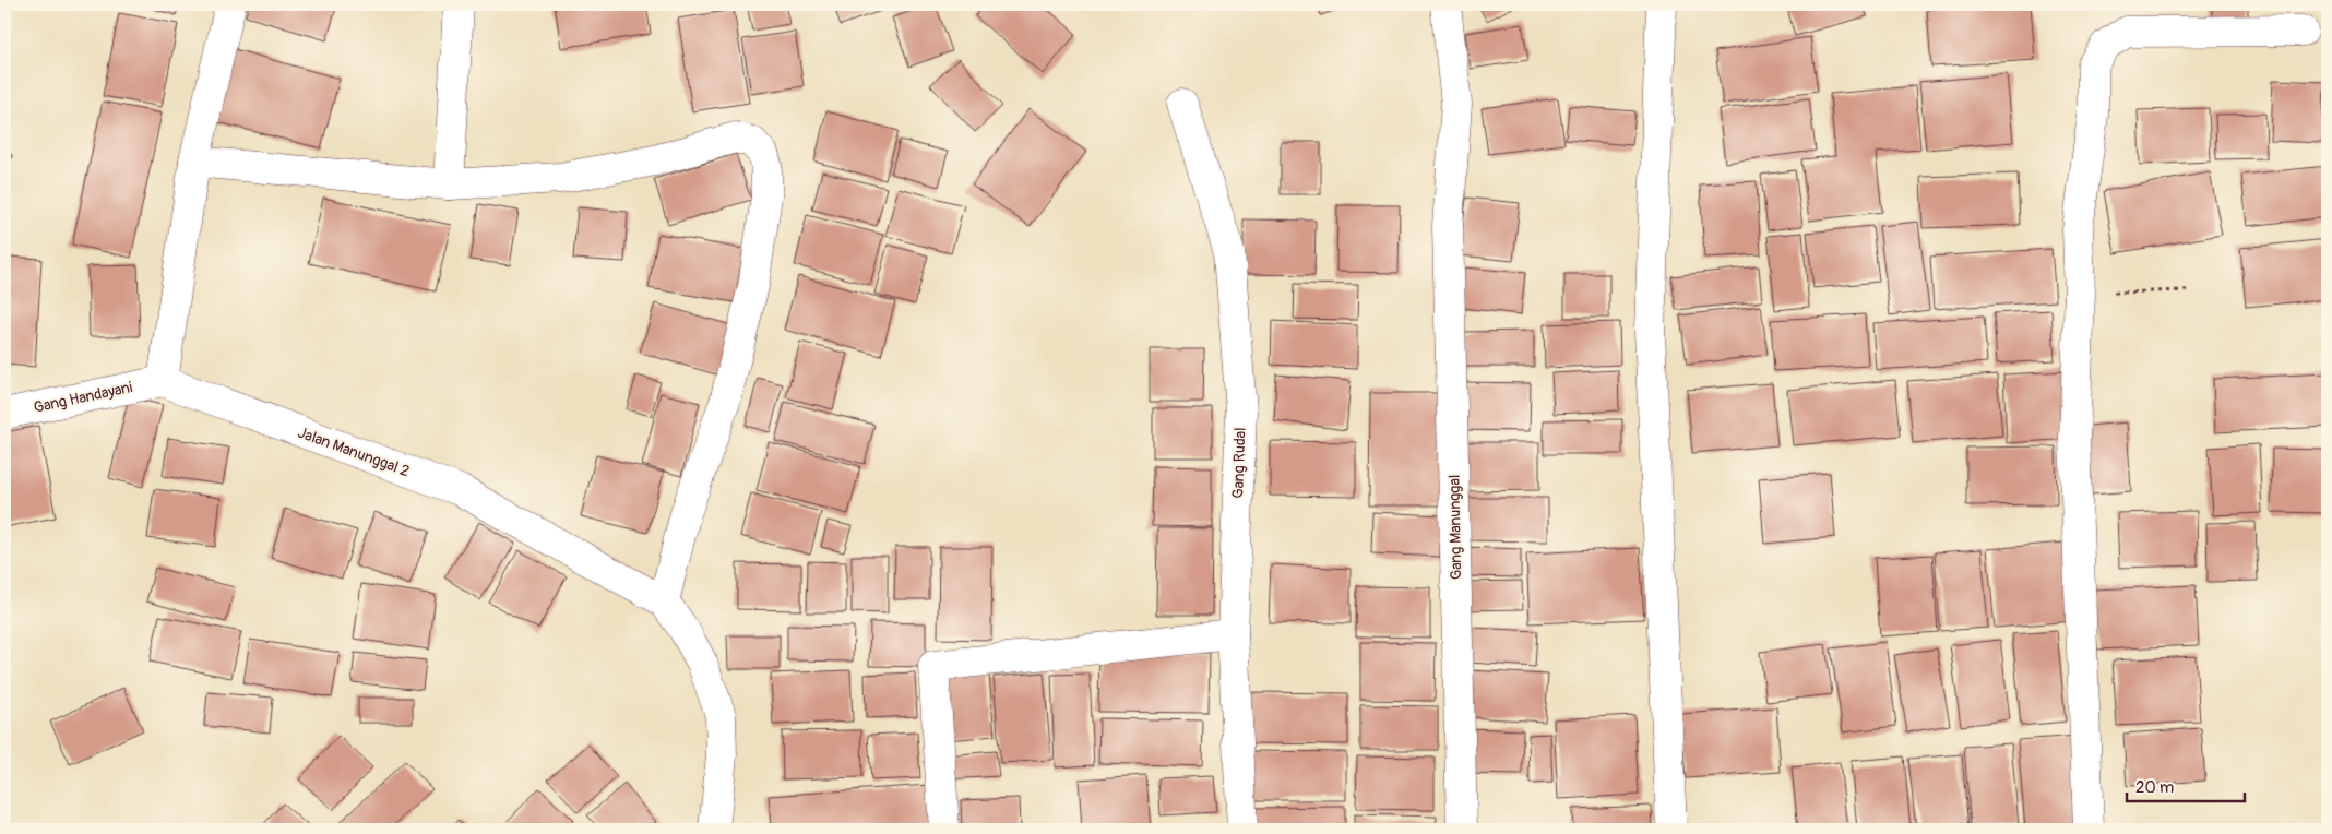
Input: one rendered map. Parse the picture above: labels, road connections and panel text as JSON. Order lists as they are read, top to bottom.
{
  "streets": {
    "street": [
      "Gang Handayani",
      "Jalan Manunggal 2",
      "Gang Rudal",
      "Gang Manunggal"
    ]
  },
  "crossings": [
    ["Gang Handayani", "Jalan Manunggal 2"]
  ],
  "scale_bar": "20 m"
}
